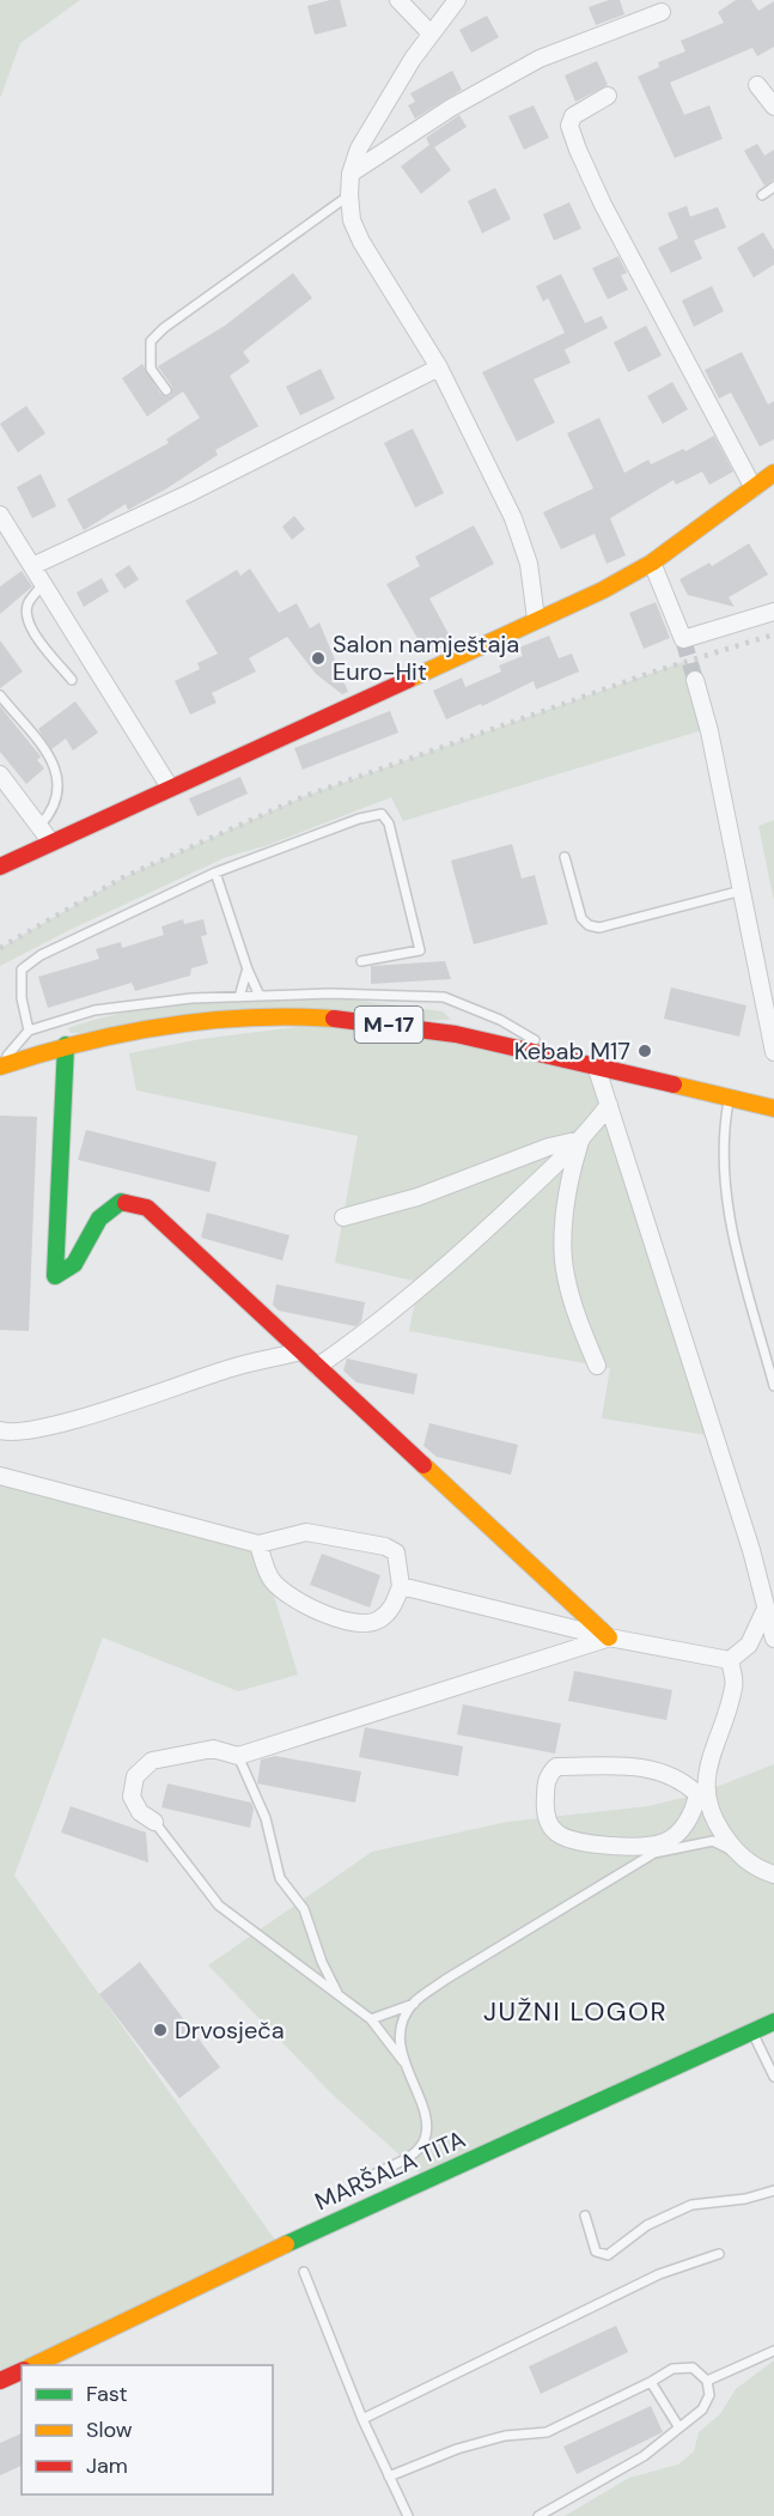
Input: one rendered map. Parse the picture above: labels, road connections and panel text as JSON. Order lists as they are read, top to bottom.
{
  "streets": {
    "street": ["M-17", "MARŠALA TITA"]
  },
  "districts": ["JUŽNI LOGOR"],
  "places": ["Salon namještaja Euro-Hit", "Kebab M17", "Drvosječa"],
  "legend": ["Fast", "Slow", "Jam"]
}
